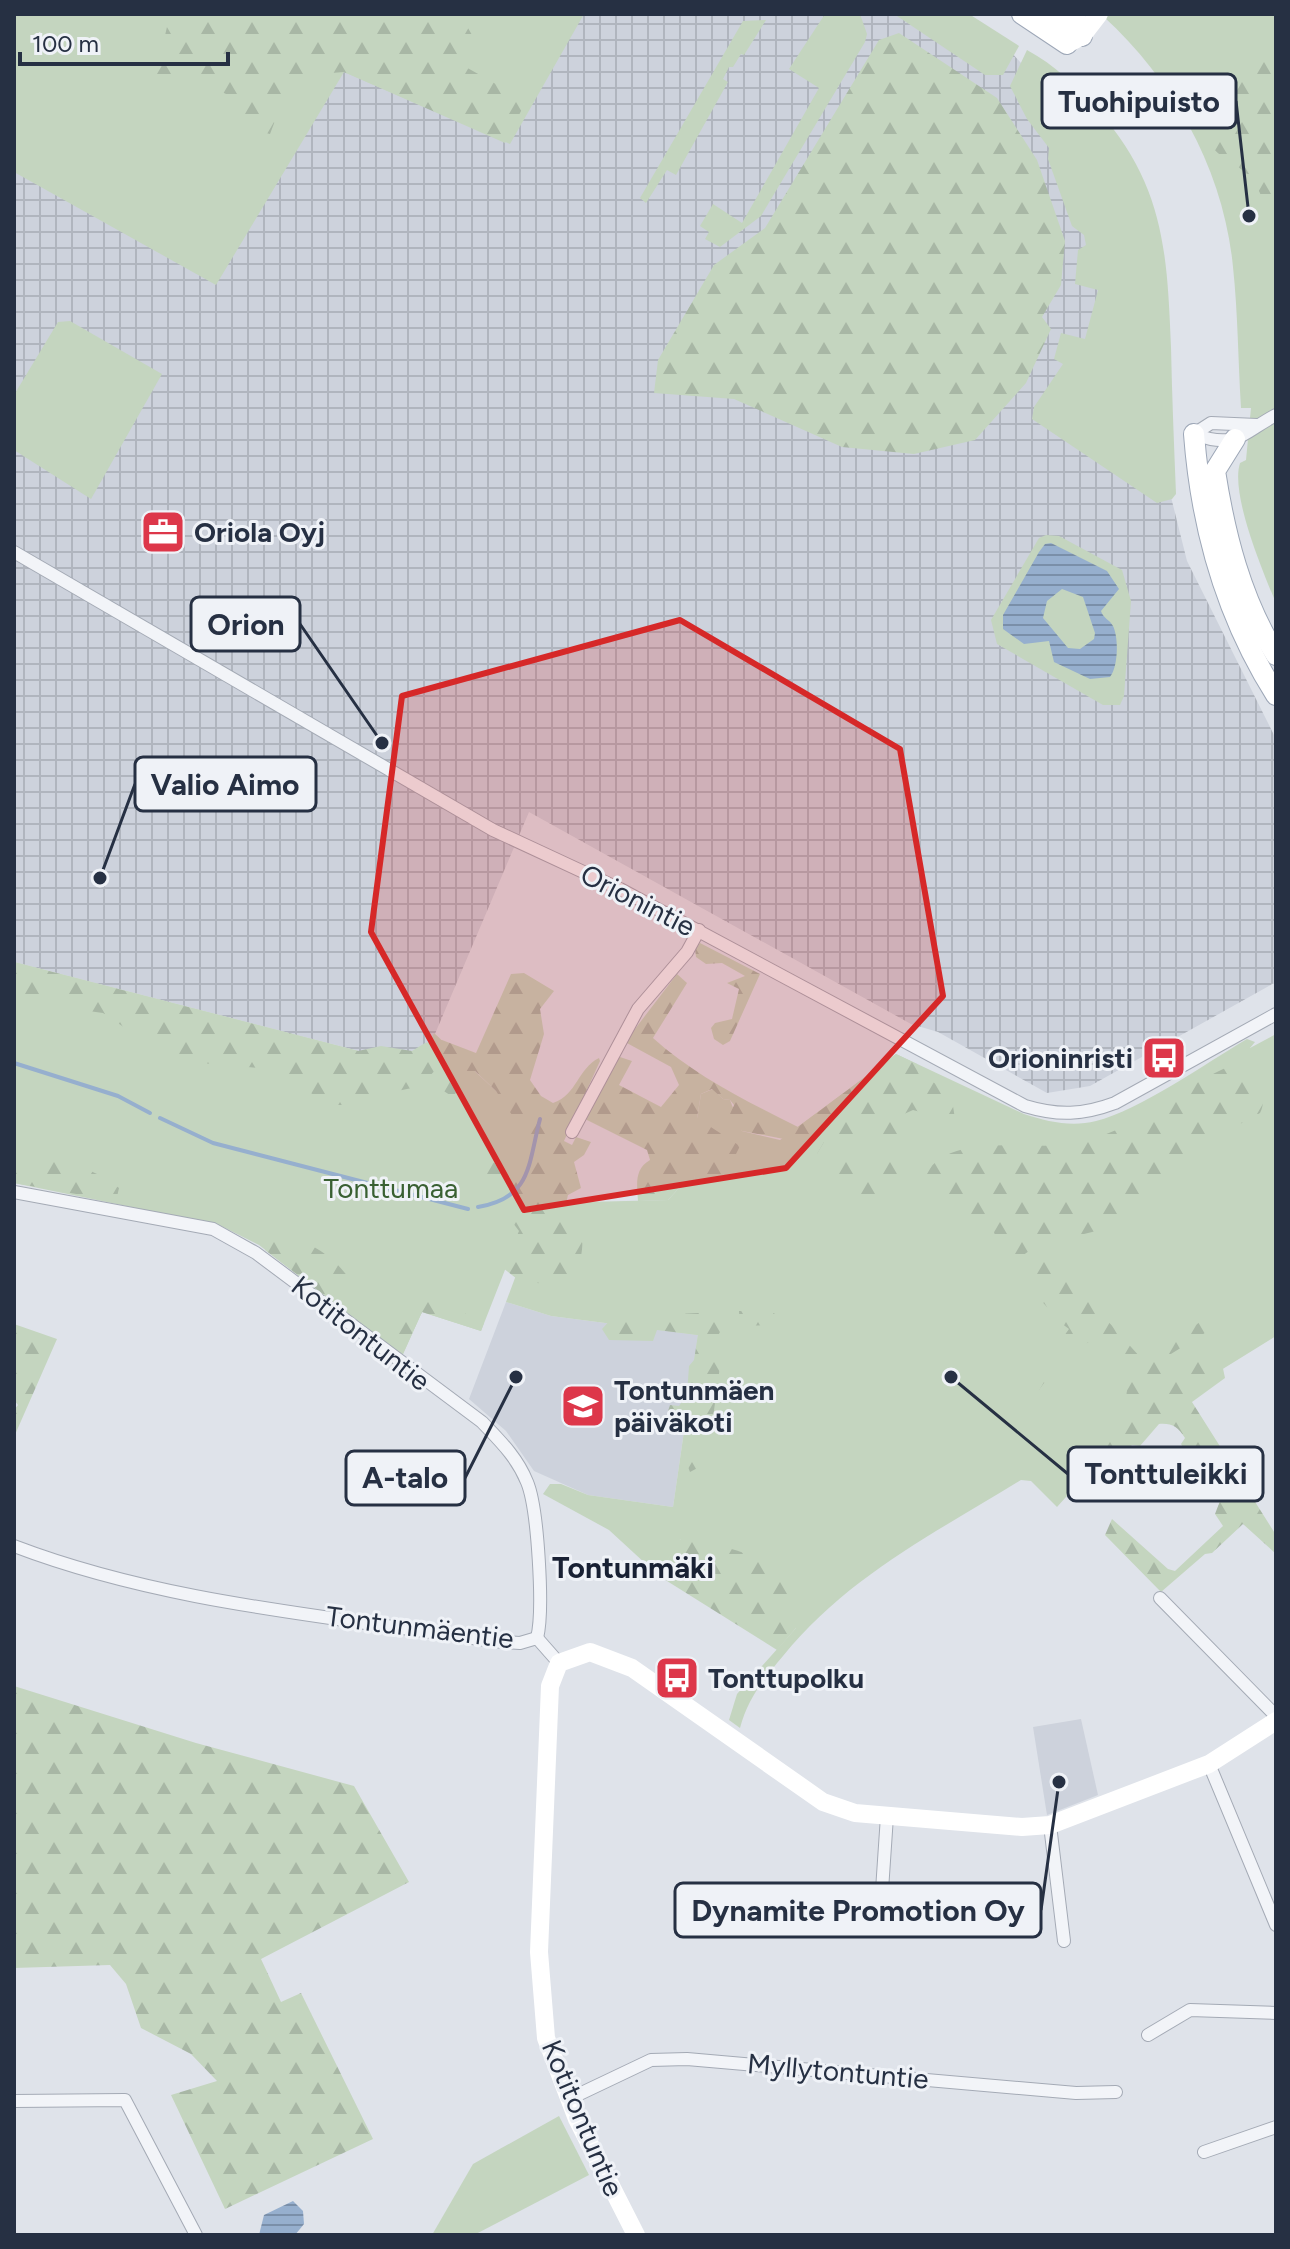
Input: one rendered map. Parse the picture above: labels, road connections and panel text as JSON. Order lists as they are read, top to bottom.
{
  "streets": {
    "street": [
      "Orionintie",
      "Kotitontuntie",
      "Tontunmäentie",
      "Myllytontuntie"
    ]
  },
  "crossings": [
    ["Kotitontuntie", "Tontunmäentie"],
    ["Kotitontuntie", "Myllytontuntie"]
  ],
  "districts": ["Tontunmäki"],
  "parks": ["Tonttumaa"],
  "places": {
    "other": [
      "Tuohipuisto",
      "Orion",
      "Valio Aimo",
      "A-talo",
      "Tonttuleikki",
      "Dynamite Promotion Oy"
    ],
    "office": ["Oriola Oyj"],
    "bus stop": ["Orioninristi", "Tonttupolku"],
    "school or university": ["Tontunmäen päiväkoti"]
  },
  "scale_bar": "100 m"
}
